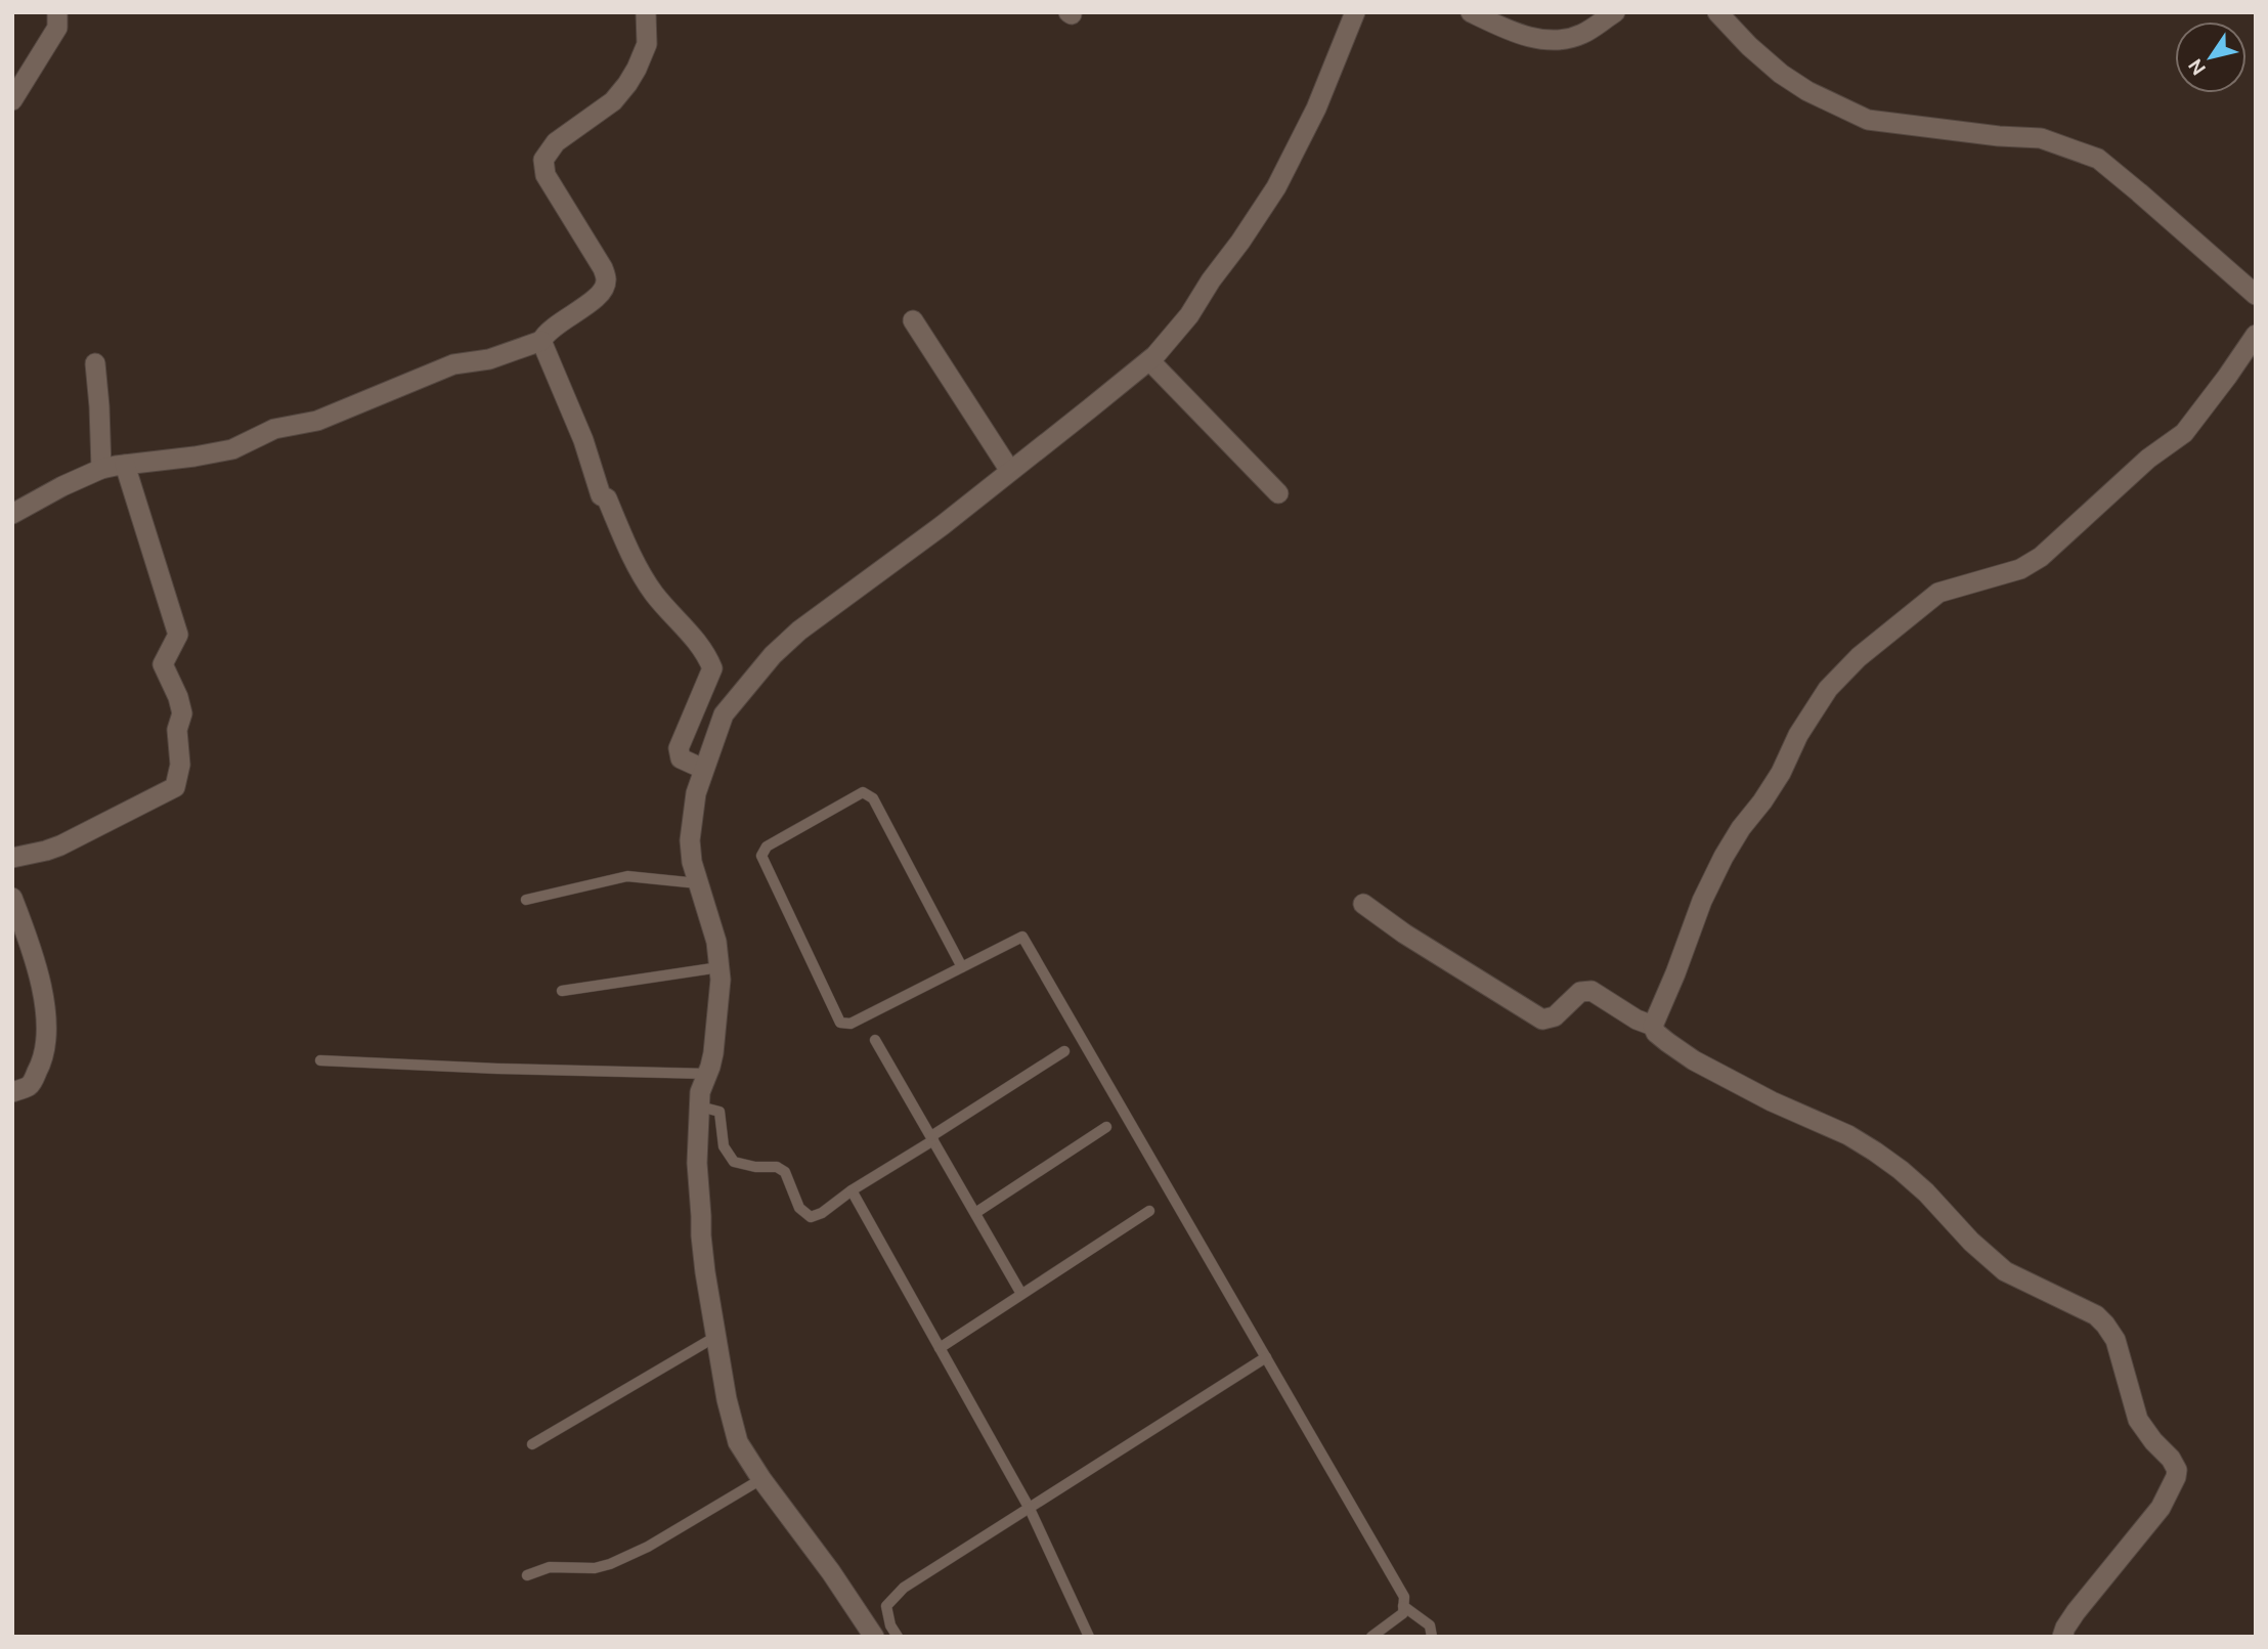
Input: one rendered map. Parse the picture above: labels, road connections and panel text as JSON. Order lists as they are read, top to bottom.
{
  "north": "bottom left"
}
